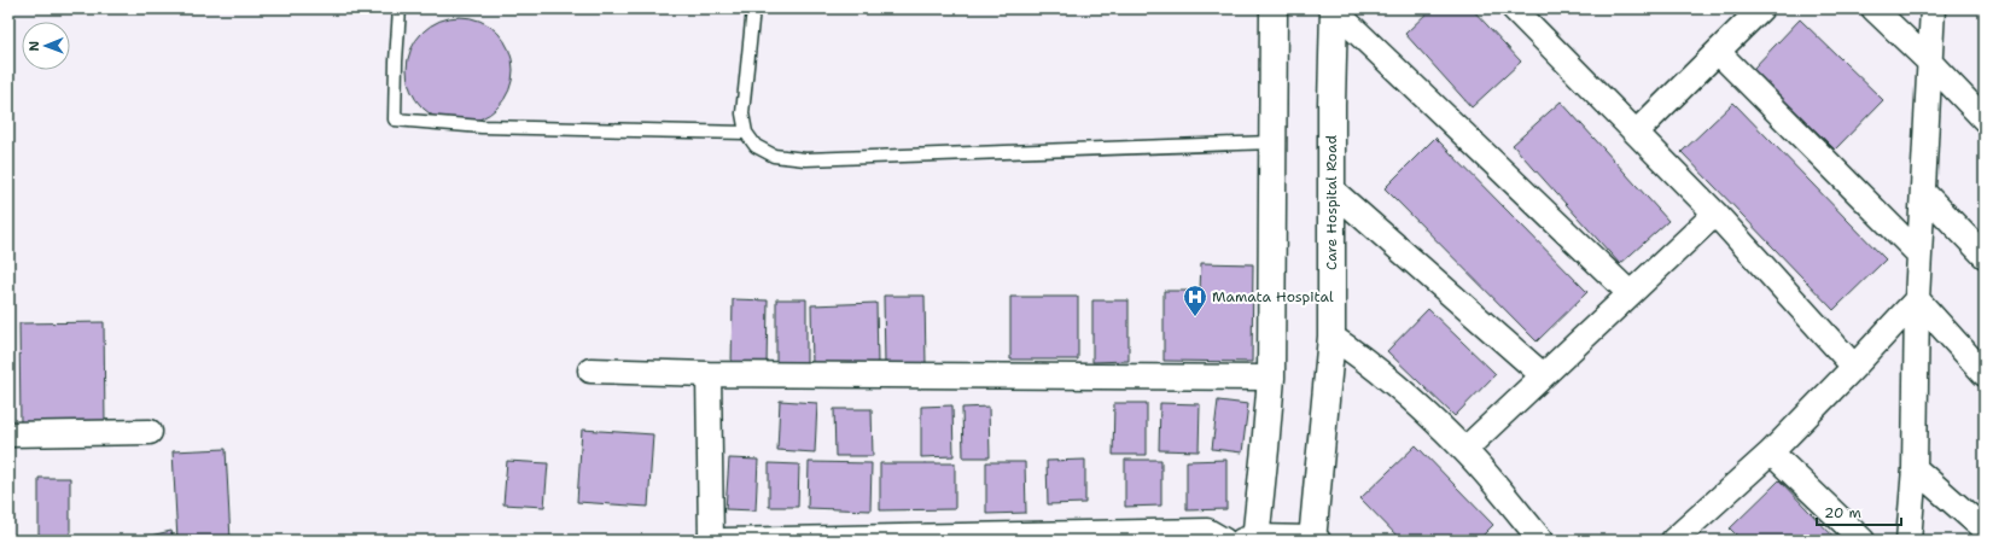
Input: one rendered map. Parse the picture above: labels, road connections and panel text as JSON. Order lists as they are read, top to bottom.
{
  "streets": {
    "street": ["Care Hospital Road"]
  },
  "places": {
    "hospital": ["Mamata Hospital"]
  },
  "scale_bar": "20 m",
  "north": "left"
}
